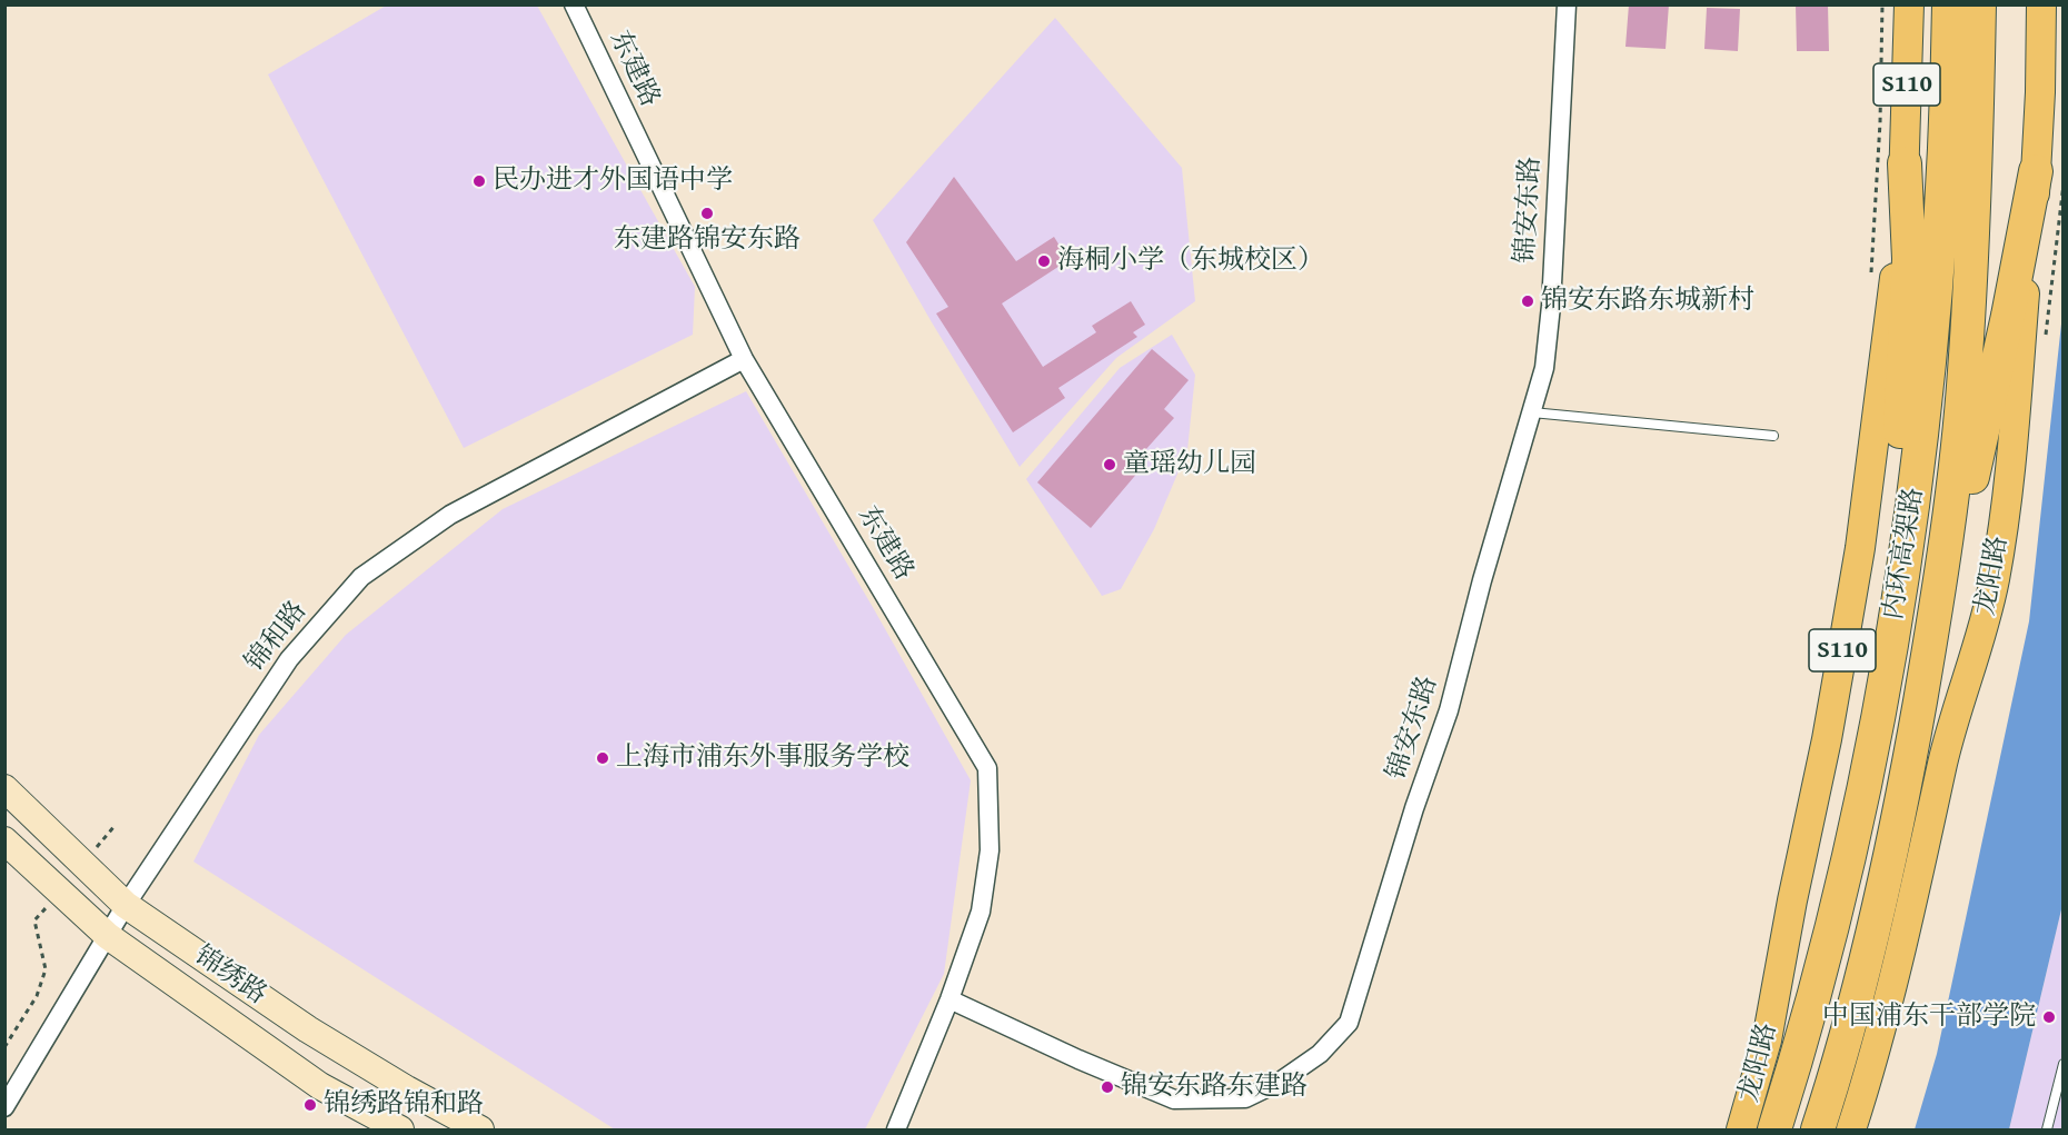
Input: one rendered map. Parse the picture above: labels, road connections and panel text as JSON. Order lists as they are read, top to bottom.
{
  "streets": {
    "highway": ["内环高架路"],
    "main road": ["S110", "龙阳路", "锦绣路"],
    "street": ["东建路", "锦安东路", "锦和路"]
  },
  "crossings": [
    ["东建路", "锦安东路"],
    ["东建路", "锦和路"],
    ["锦和路", "锦绣路"]
  ],
  "places": [
    "民办进才外国语中学",
    "东建路锦安东路",
    "海桐小学（东城校区）",
    "锦安东路东城新村",
    "童瑶幼儿园",
    "上海市浦东外事服务学校",
    "中国浦东干部学院",
    "锦安东路东建路",
    "锦绣路锦和路"
  ]
}
